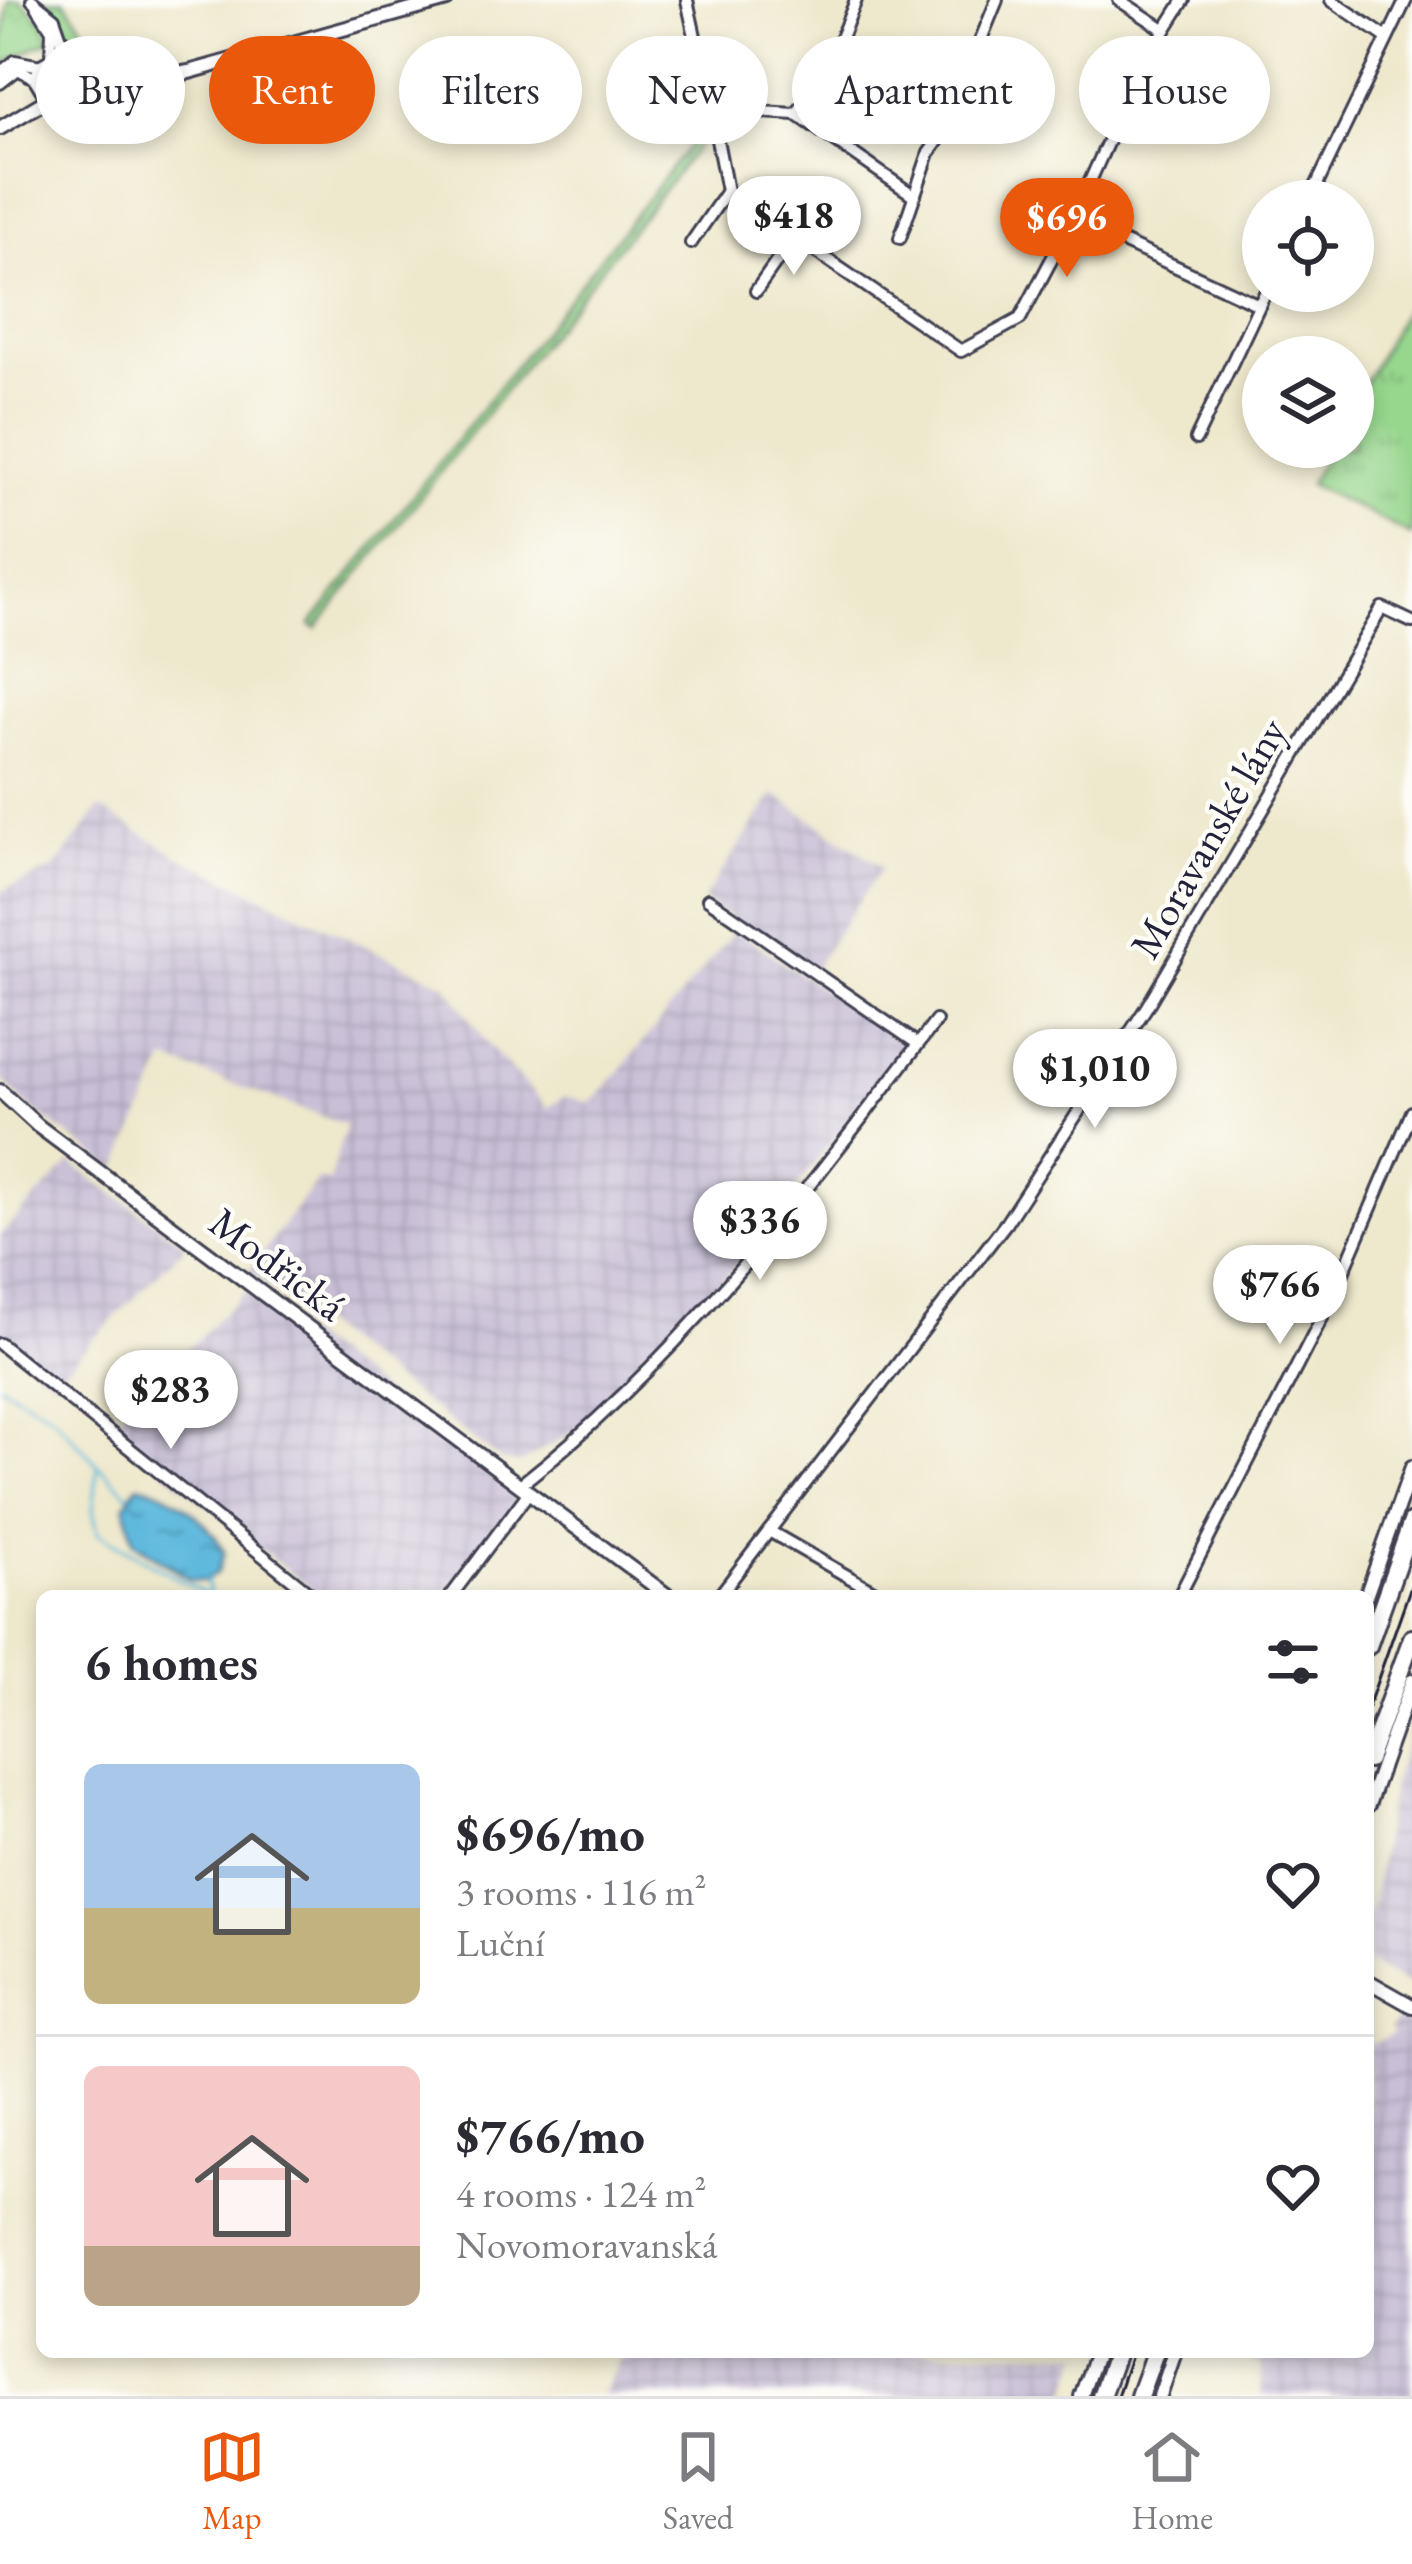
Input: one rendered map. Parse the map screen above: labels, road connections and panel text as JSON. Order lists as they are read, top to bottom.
{
  "streets": {
    "street": ["Moravanské lány", "Modřická"]
  },
  "page": {
    "chip": [
      "Buy",
      "Rent",
      "Filters",
      "New",
      "Apartment",
      "House"
    ],
    "price": [
      "$418",
      "$696",
      "$1,010",
      "$336",
      "$766",
      "$283"
    ],
    "heading": "6 homes",
    "list": [
      {
        "name": "$696/mo",
        "note": "3 rooms · 116 m² · Luční"
      },
      {
        "name": "$766/mo",
        "note": "4 rooms · 124 m² · Novomoravanská"
      }
    ],
    "tabs": ["Map", "Saved", "Home"]
  }
}
